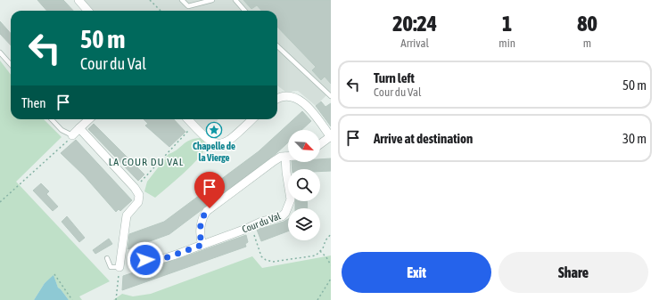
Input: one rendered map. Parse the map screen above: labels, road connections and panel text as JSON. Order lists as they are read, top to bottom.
{
  "streets": {
    "street": ["Cour du Val"]
  },
  "districts": ["LA COUR DU VAL"],
  "places": {
    "place": ["Chapelle de la Vierge"]
  },
  "north": "bottom right",
  "page": {
    "eta": [
      "20:24",
      "Arrival",
      "1",
      "min",
      "80",
      "m"
    ],
    "turn": ["50 m", "Cour du Val"],
    "list": [
      {
        "name": "Turn left",
        "note": "Cour du Val",
        "value": "50 m"
      },
      {
        "name": "Arrive at destination",
        "value": "30 m"
      }
    ],
    "then": "Then",
    "buttons": ["Exit", "Share"]
  }
}
